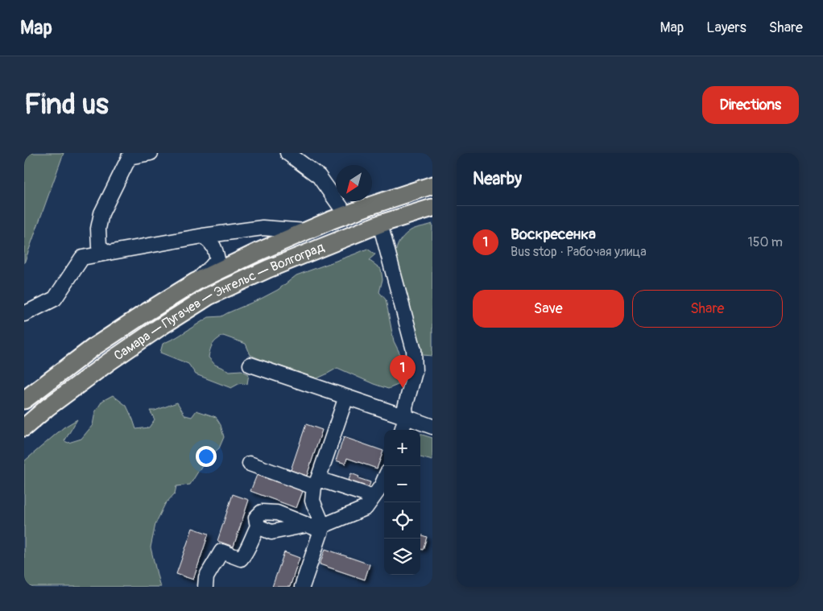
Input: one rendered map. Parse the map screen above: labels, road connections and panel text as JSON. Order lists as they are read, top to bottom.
{
  "streets": {
    "main road": ["Самара — Пугачев — Энгельс — Волгоград"]
  },
  "north": "bottom left",
  "page": {
    "header": "Map",
    "nav": ["Map", "Layers", "Share"],
    "buttons": [
      "Directions",
      ["Save", "Share"]
    ],
    "title": "Find us",
    "heading": "Nearby",
    "list": [
      {
        "mark": "1",
        "name": "Воскресенка",
        "note": "Bus stop · Рабочая улица",
        "value": "150 m"
      }
    ],
    "pins": "1",
    "map_buttons": ["+", "−"]
  }
}
